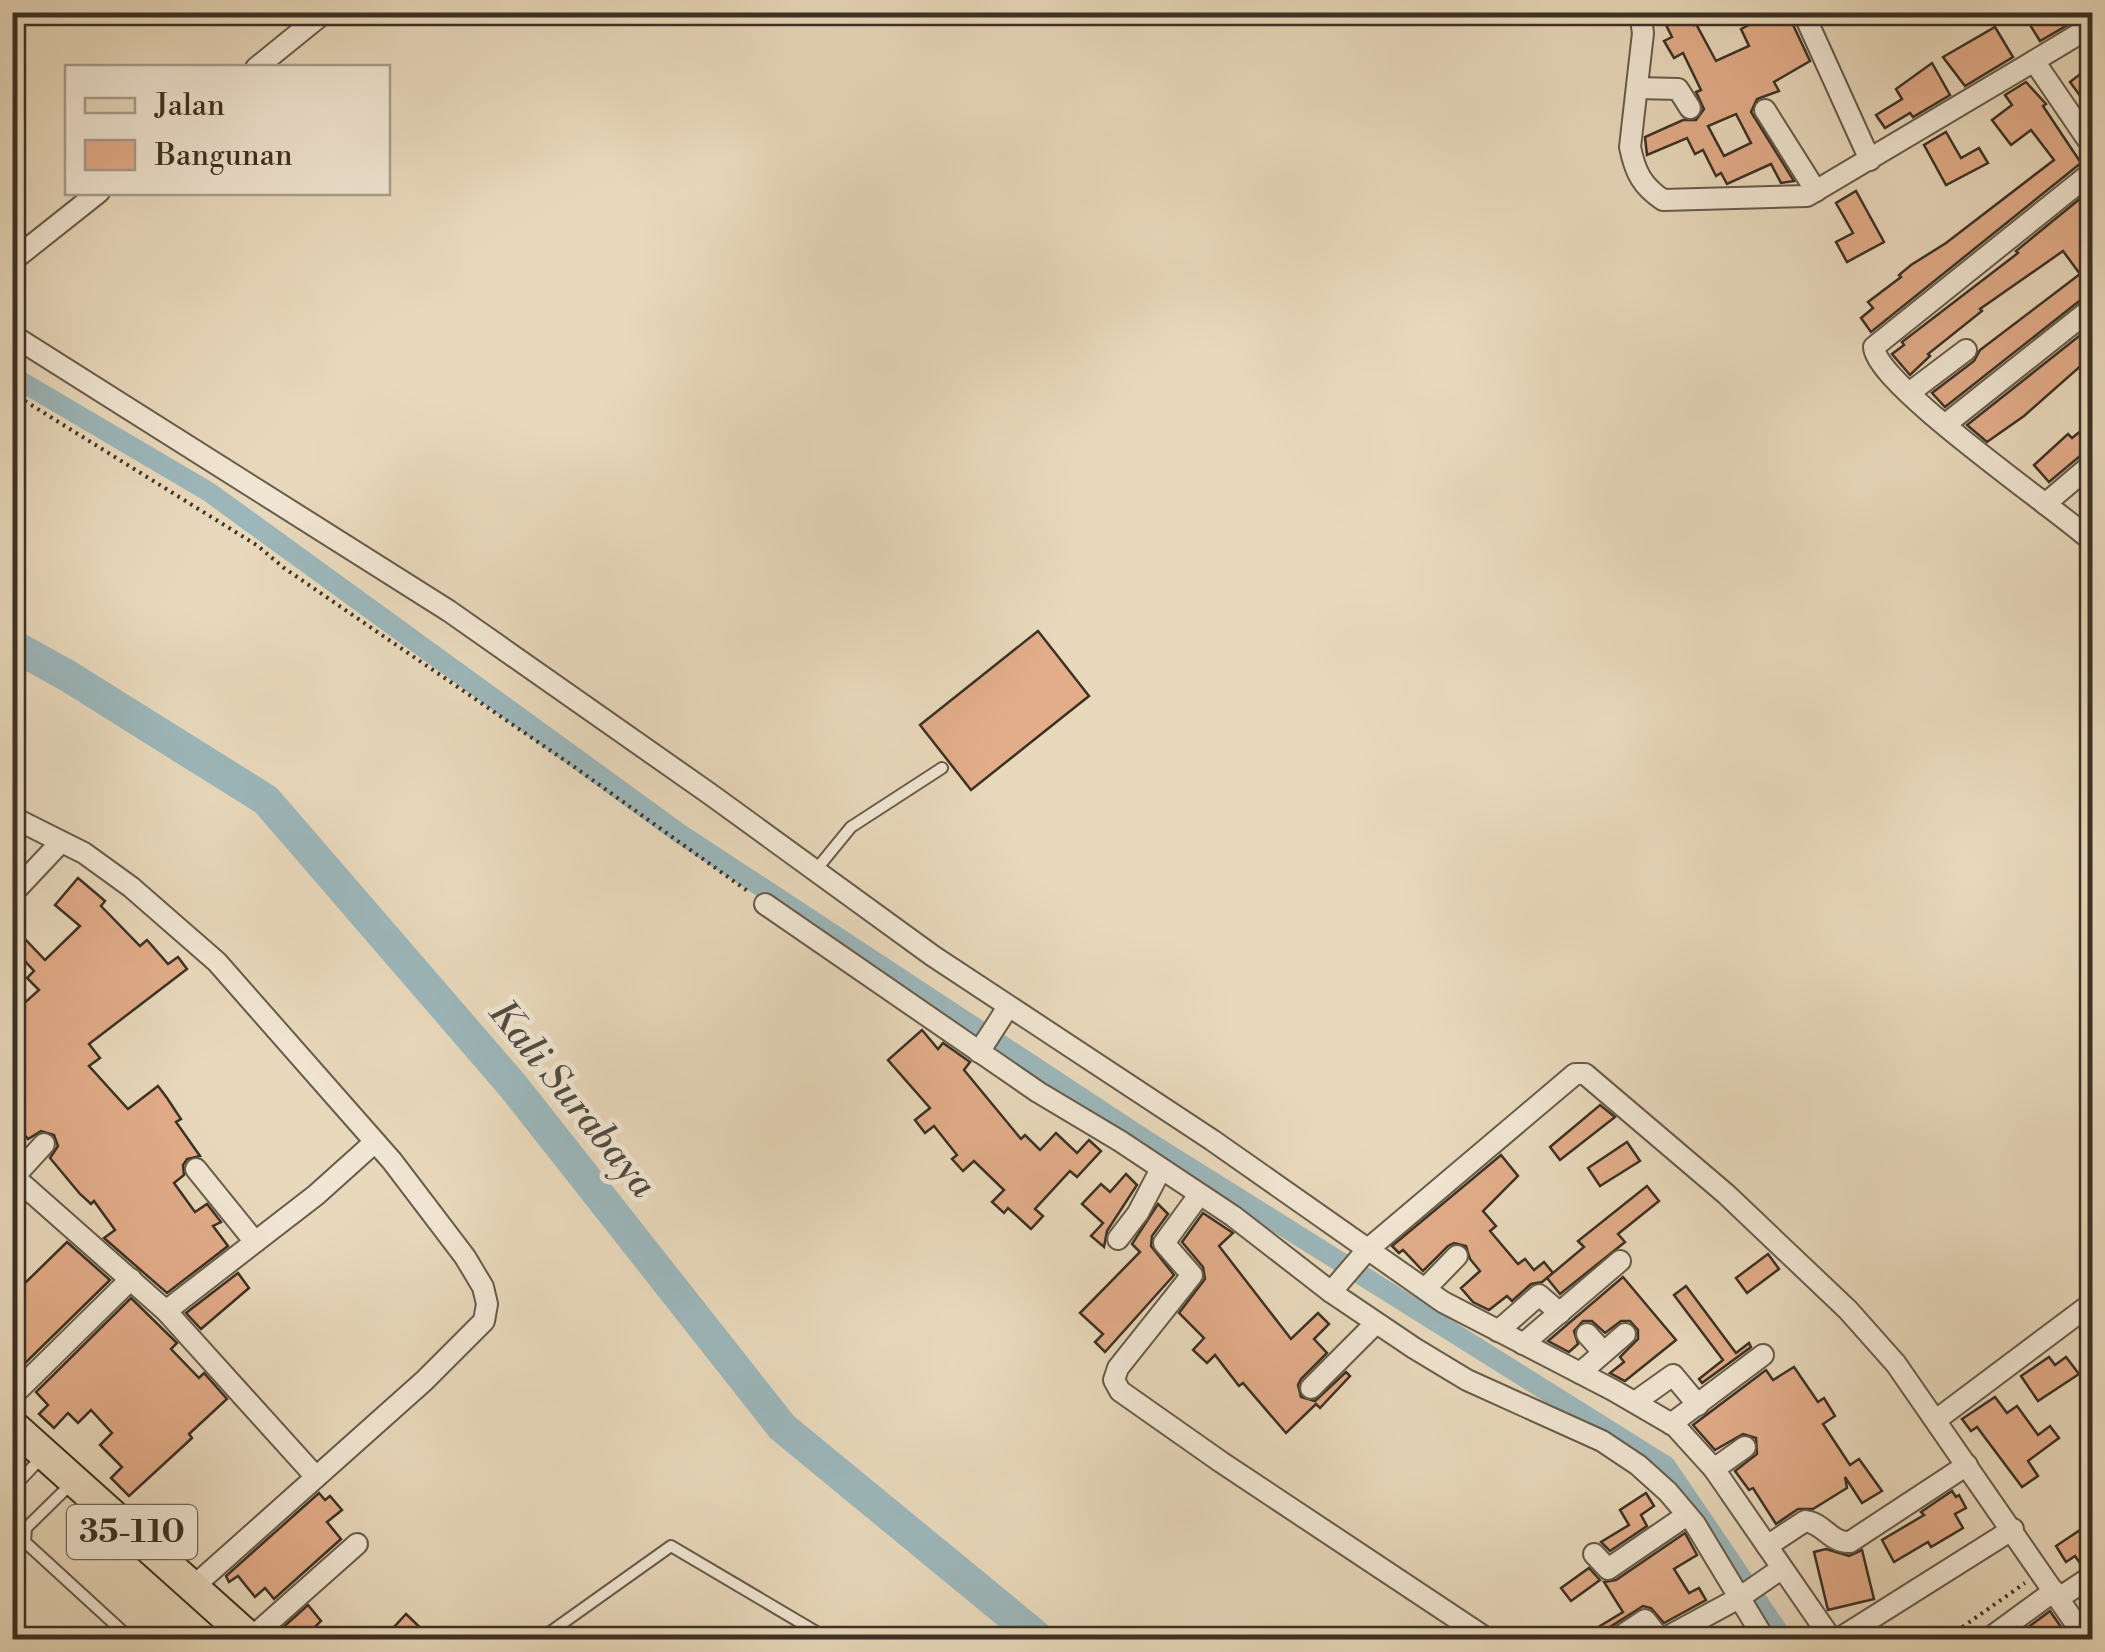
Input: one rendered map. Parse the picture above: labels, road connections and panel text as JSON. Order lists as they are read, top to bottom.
{
  "streets": {
    "main road": ["35-110"]
  },
  "water": ["Kali Surabaya"],
  "legend": ["Jalan", "Bangunan"]
}
